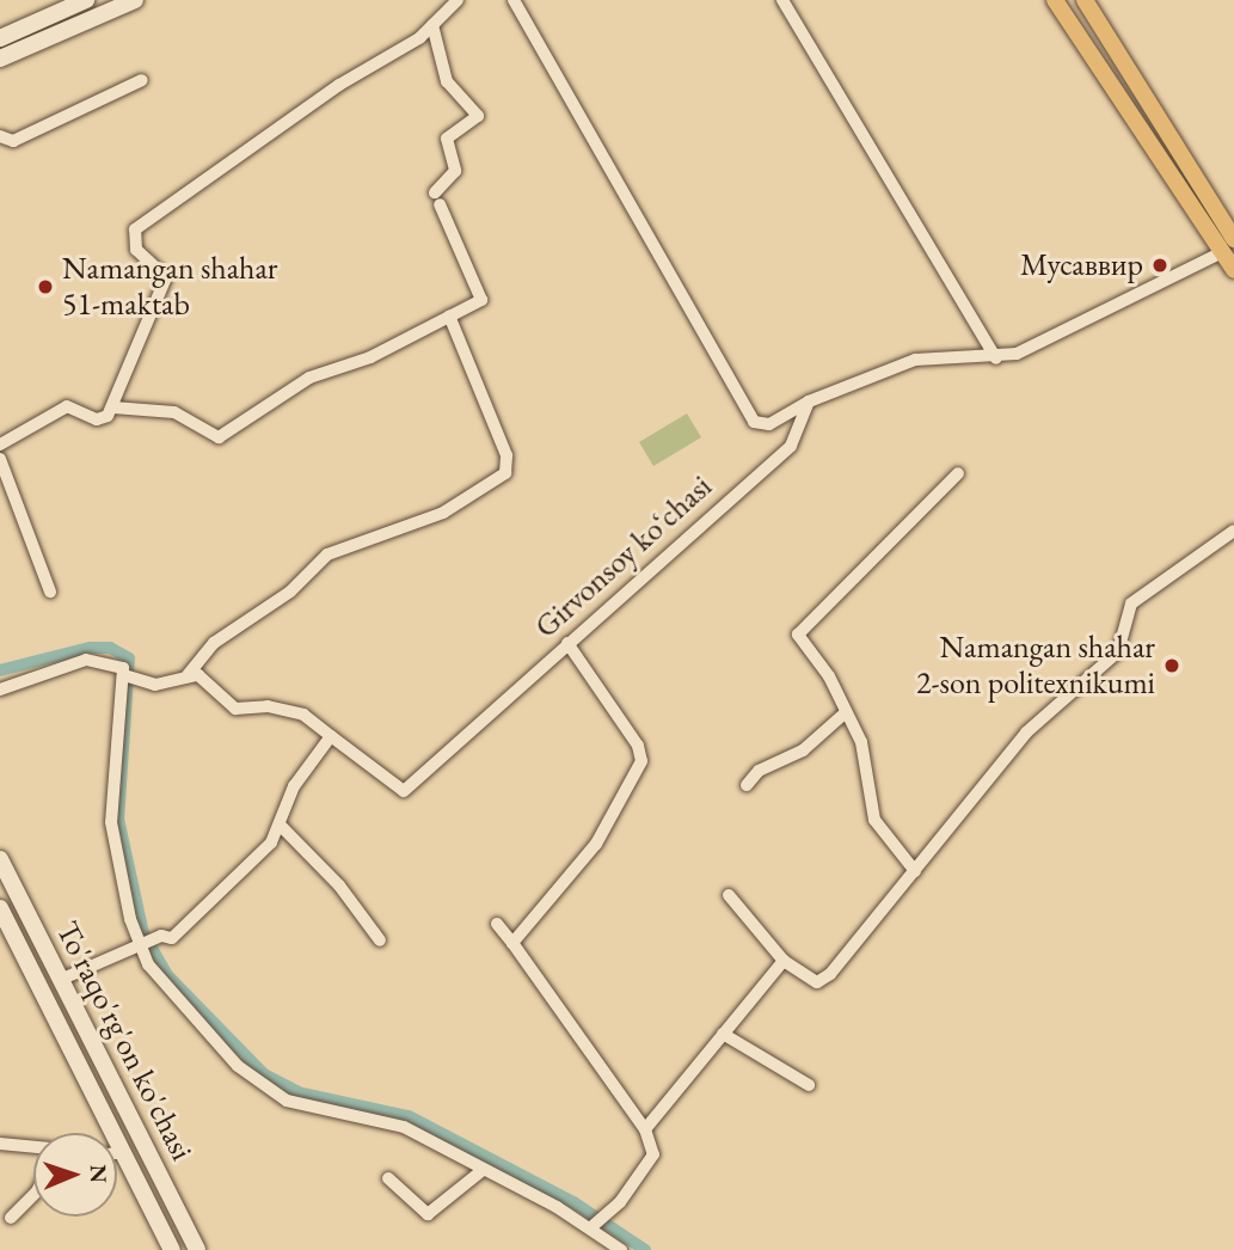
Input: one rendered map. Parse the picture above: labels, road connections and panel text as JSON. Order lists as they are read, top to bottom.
{
  "streets": {
    "main road": ["To'raqo'rg'on ko'chasi"],
    "street": ["Girvonsoy koʻchasi"]
  },
  "places": ["Мусаввир", "Namangan shahar 51-maktab", "Namangan shahar 2-son politexnikumi"],
  "north": "right"
}
